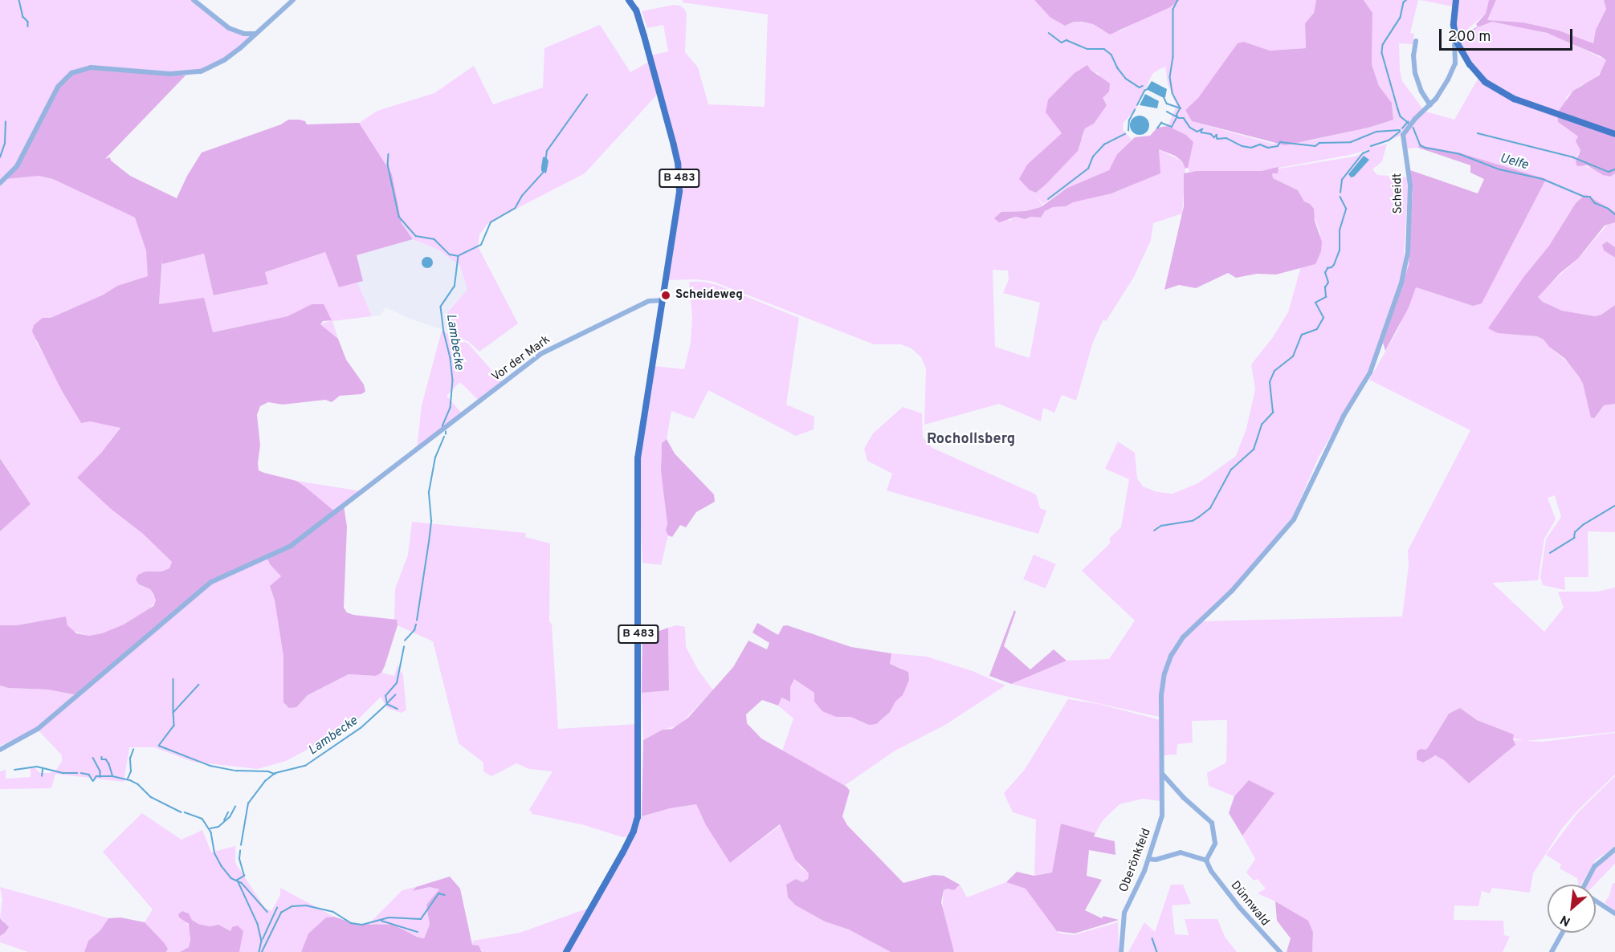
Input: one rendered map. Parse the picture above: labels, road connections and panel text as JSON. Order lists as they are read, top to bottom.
{
  "streets": {
    "main road": ["B 483"],
    "street": [
      "Scheidt",
      "Vor der Mark",
      "Oberönkfeld",
      "Dünnwald"
    ]
  },
  "crossings": [
    ["B 483", "Vor der Mark"],
    ["Scheidt", "Oberönkfeld"]
  ],
  "districts": ["Rochollsberg"],
  "water": ["Uelfe", "Lambecke"],
  "places": ["Scheideweg"],
  "scale_bar": "200 m",
  "north": "bottom left"
}
